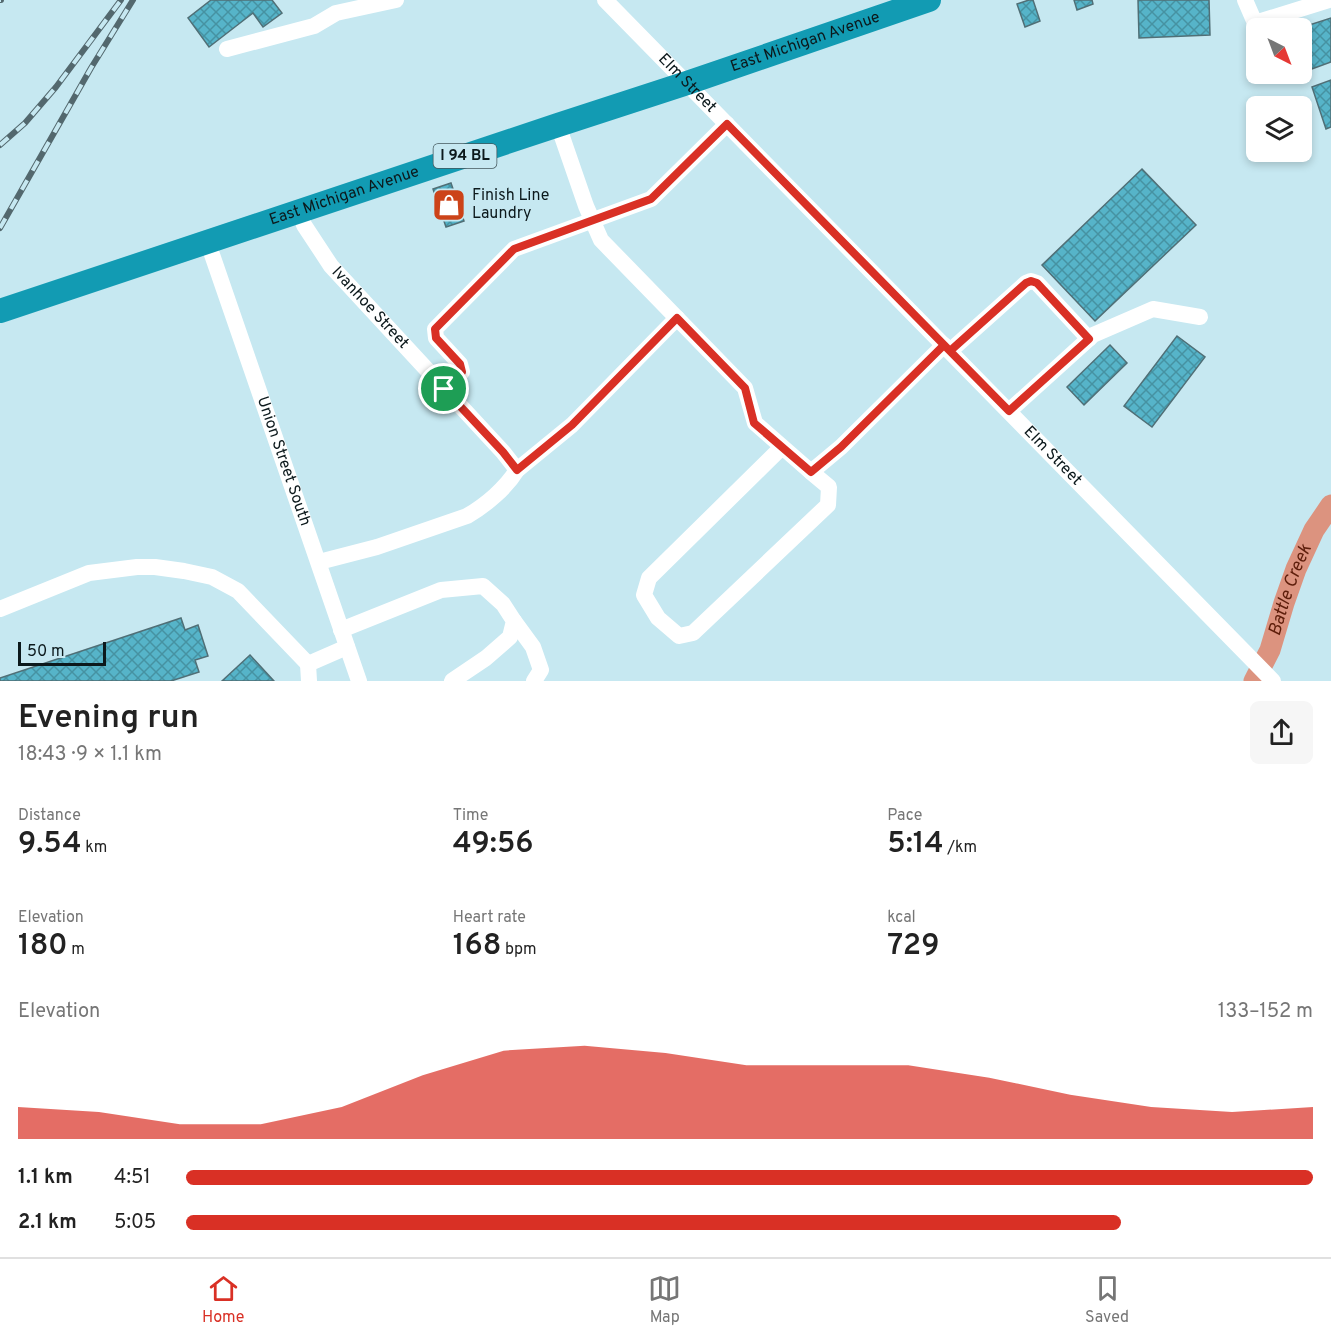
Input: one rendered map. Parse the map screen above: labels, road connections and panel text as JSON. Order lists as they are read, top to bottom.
{
  "streets": {
    "highway": ["East Michigan Avenue", "I 94 BL"],
    "street": ["Elm Street", "Ivanhoe Street", "Union Street South"]
  },
  "crossings": [
    ["East Michigan Avenue", "Elm Street"],
    ["East Michigan Avenue", "Ivanhoe Street"],
    ["East Michigan Avenue", "Union Street South"]
  ],
  "water": ["Battle Creek"],
  "places": {
    "shop": ["Finish Line Laundry"]
  },
  "scale_bar": "50 m",
  "north": "bottom right",
  "page": {
    "scale": "50 m",
    "heading": ["Evening run", "18:43 · 9 × 1.1 km"],
    "stats": [
      ["Distance", "9.54 km"],
      ["Time", "49:56"],
      ["Pace", "5:14 /km"],
      ["Elevation", "180 m"],
      ["Heart rate", "168 bpm"],
      ["kcal", "729"]
    ],
    "chart": ["Elevation", "133–152 m"],
    "list": [
      {
        "name": "1.1 km",
        "note": "4:51"
      },
      {
        "name": "2.1 km",
        "note": "5:05"
      }
    ],
    "tabs": ["Home", "Map", "Saved"]
  }
}
